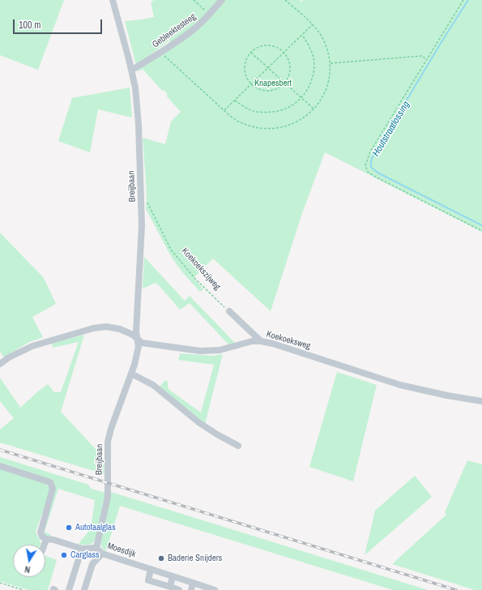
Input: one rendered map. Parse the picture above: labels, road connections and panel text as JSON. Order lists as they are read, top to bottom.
{
  "streets": {
    "street": [
      "Gebleektesteeg",
      "Breijbaan",
      "Koekoeksweg",
      "Moesdijk"
    ],
    "path": ["Koekoekszijweg"]
  },
  "crossings": [
    ["Gebleektesteeg", "Breijbaan"],
    ["Breijbaan", "Koekoekszijweg"],
    ["Breijbaan", "Koekoeksweg"],
    ["Breijbaan", "Moesdijk"]
  ],
  "water": ["Houtstraatlossing"],
  "parks": ["Knapesbert"],
  "places": ["Autotaalglas", "Carglass", "Baderie Snijders"],
  "scale_bar": "100 m",
  "north": "bottom"
}
